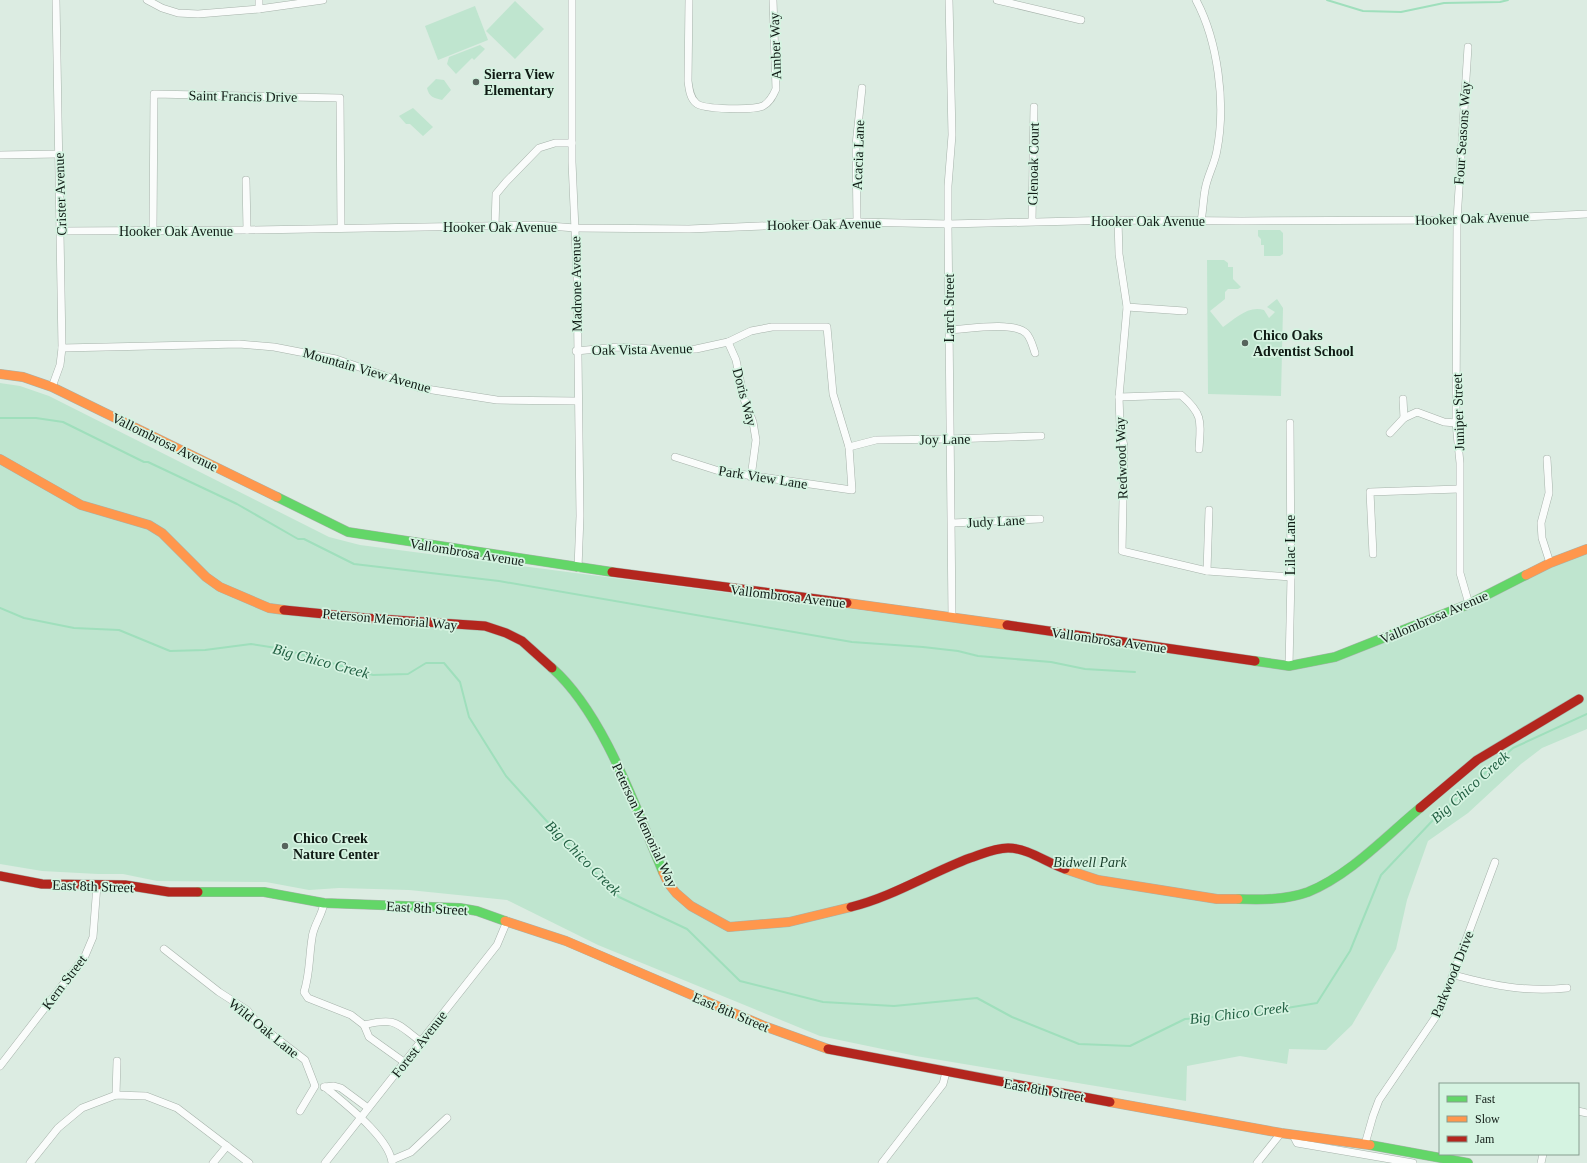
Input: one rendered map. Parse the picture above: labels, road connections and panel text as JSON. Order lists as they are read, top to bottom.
{
  "streets": {
    "street": [
      "Amber Way",
      "Saint Francis Drive",
      "Four Seasons Way",
      "Acacia Lane",
      "Glenoak Court",
      "Crister Avenue",
      "Hooker Oak Avenue",
      "Madrone Avenue",
      "Larch Street",
      "Oak Vista Avenue",
      "Mountain View Avenue",
      "Doris Way",
      "Juniper Street",
      "Joy Lane",
      "Vallombrosa Avenue",
      "Redwood Way",
      "Park View Lane",
      "Judy Lane",
      "Lilac Lane",
      "Peterson Memorial Way",
      "East 8th Street",
      "Parkwood Drive",
      "Kern Street",
      "Wild Oak Lane",
      "Forest Avenue"
    ]
  },
  "crossings": [
    ["Saint Francis Drive", "Hooker Oak Avenue"],
    ["Four Seasons Way", "Hooker Oak Avenue"],
    ["Four Seasons Way", "Juniper Street"],
    ["Acacia Lane", "Hooker Oak Avenue"],
    ["Glenoak Court", "Hooker Oak Avenue"],
    ["Crister Avenue", "Hooker Oak Avenue"],
    ["Crister Avenue", "Mountain View Avenue"],
    ["Crister Avenue", "Vallombrosa Avenue"],
    ["Hooker Oak Avenue", "Madrone Avenue"],
    ["Hooker Oak Avenue", "Larch Street"],
    ["Hooker Oak Avenue", "Juniper Street"],
    ["Hooker Oak Avenue", "Redwood Way"],
    ["Madrone Avenue", "Oak Vista Avenue"],
    ["Madrone Avenue", "Mountain View Avenue"],
    ["Madrone Avenue", "Vallombrosa Avenue"],
    ["Larch Street", "Joy Lane"],
    ["Larch Street", "Vallombrosa Avenue"],
    ["Larch Street", "Judy Lane"],
    ["Oak Vista Avenue", "Doris Way"],
    ["Oak Vista Avenue", "Joy Lane"],
    ["Oak Vista Avenue", "Park View Lane"],
    ["Doris Way", "Park View Lane"],
    ["Juniper Street", "Vallombrosa Avenue"],
    ["Vallombrosa Avenue", "Lilac Lane"],
    ["Redwood Way", "Lilac Lane"],
    ["East 8th Street", "Parkwood Drive"],
    ["East 8th Street", "Kern Street"],
    ["East 8th Street", "Forest Avenue"]
  ],
  "water": ["Big Chico Creek"],
  "parks": ["Bidwell Park"],
  "places": ["Sierra View Elementary", "Chico Oaks Adventist School", "Chico Creek Nature Center"],
  "legend": ["Fast", "Slow", "Jam"]
}
